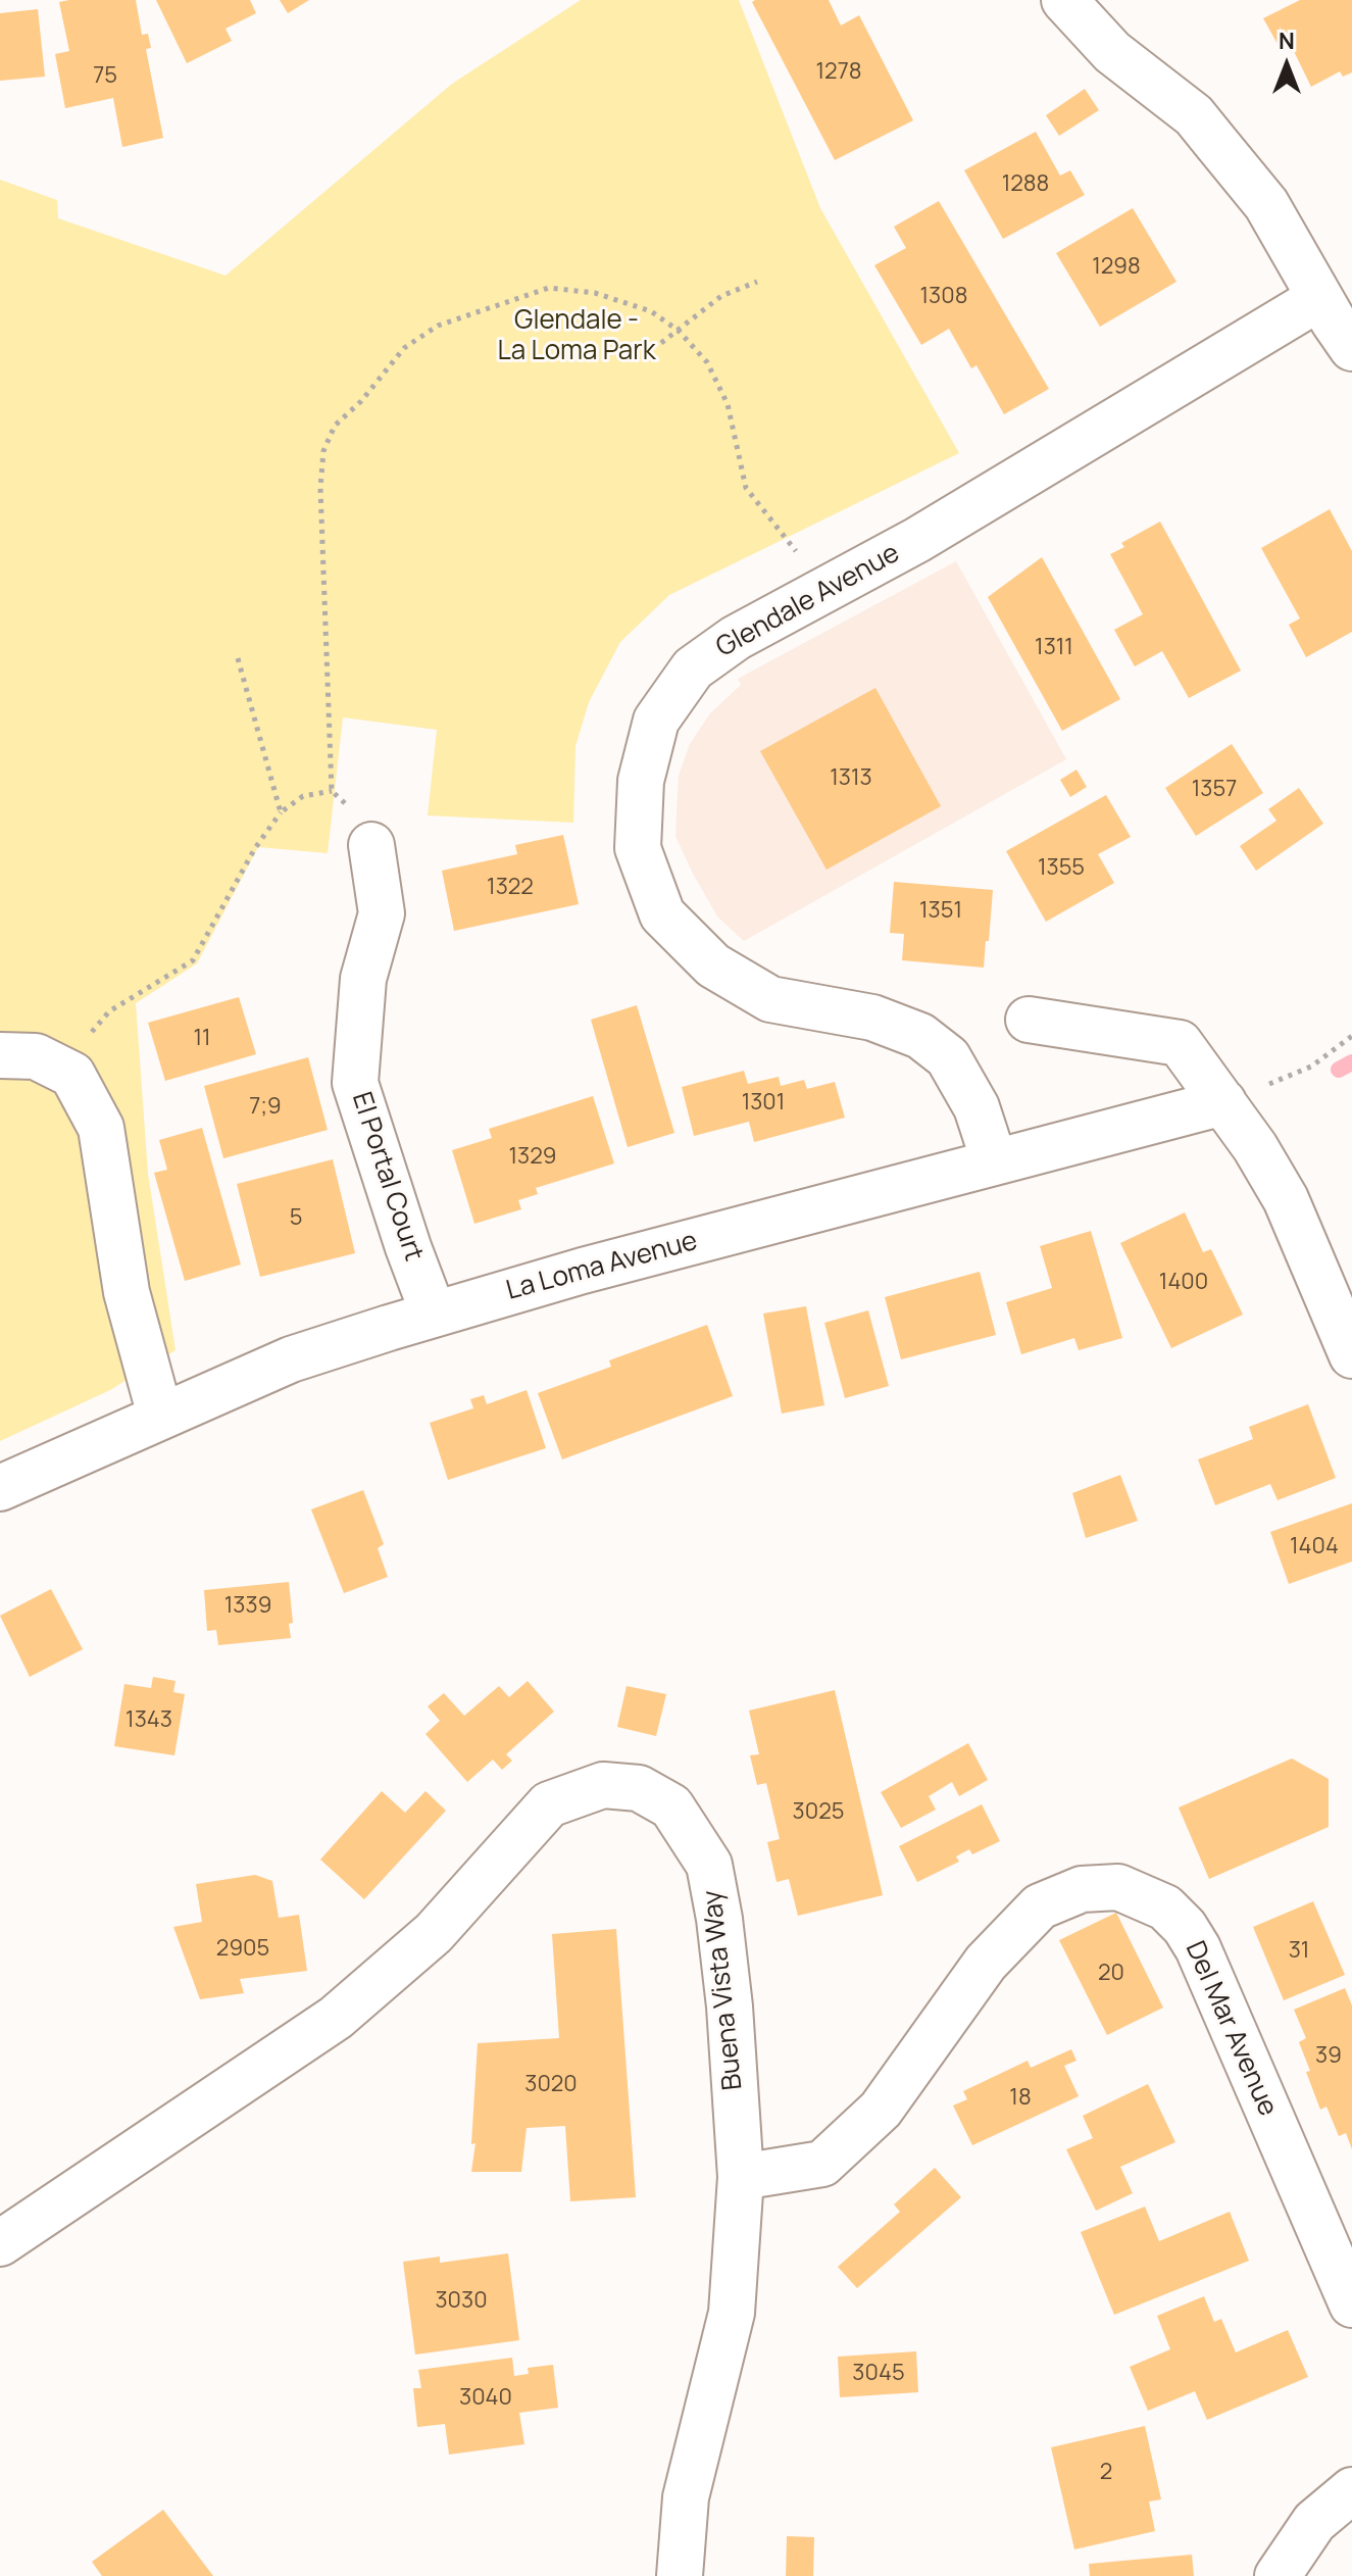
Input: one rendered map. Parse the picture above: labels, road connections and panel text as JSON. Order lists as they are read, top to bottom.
{
  "streets": {
    "street": [
      "Glendale Avenue",
      "El Portal Court",
      "La Loma Avenue",
      "Buena Vista Way",
      "Del Mar Avenue"
    ]
  },
  "crossings": [
    ["Glendale Avenue", "La Loma Avenue"],
    ["El Portal Court", "La Loma Avenue"],
    ["Buena Vista Way", "Del Mar Avenue"]
  ],
  "parks": ["Glendale - La Loma Park"],
  "house_numbers": [
    "1278",
    "75",
    "1288",
    "1298",
    "1308",
    "1311",
    "1313",
    "1357",
    "1355",
    "1322",
    "1351",
    "11",
    "1301",
    "7;9",
    "1329",
    "5",
    "1400",
    "1404",
    "1339",
    "1343",
    "3025",
    "2905",
    "31",
    "20",
    "39",
    "3020",
    "18",
    "3030",
    "3045",
    "3040",
    "2"
  ],
  "north": "top"
}
